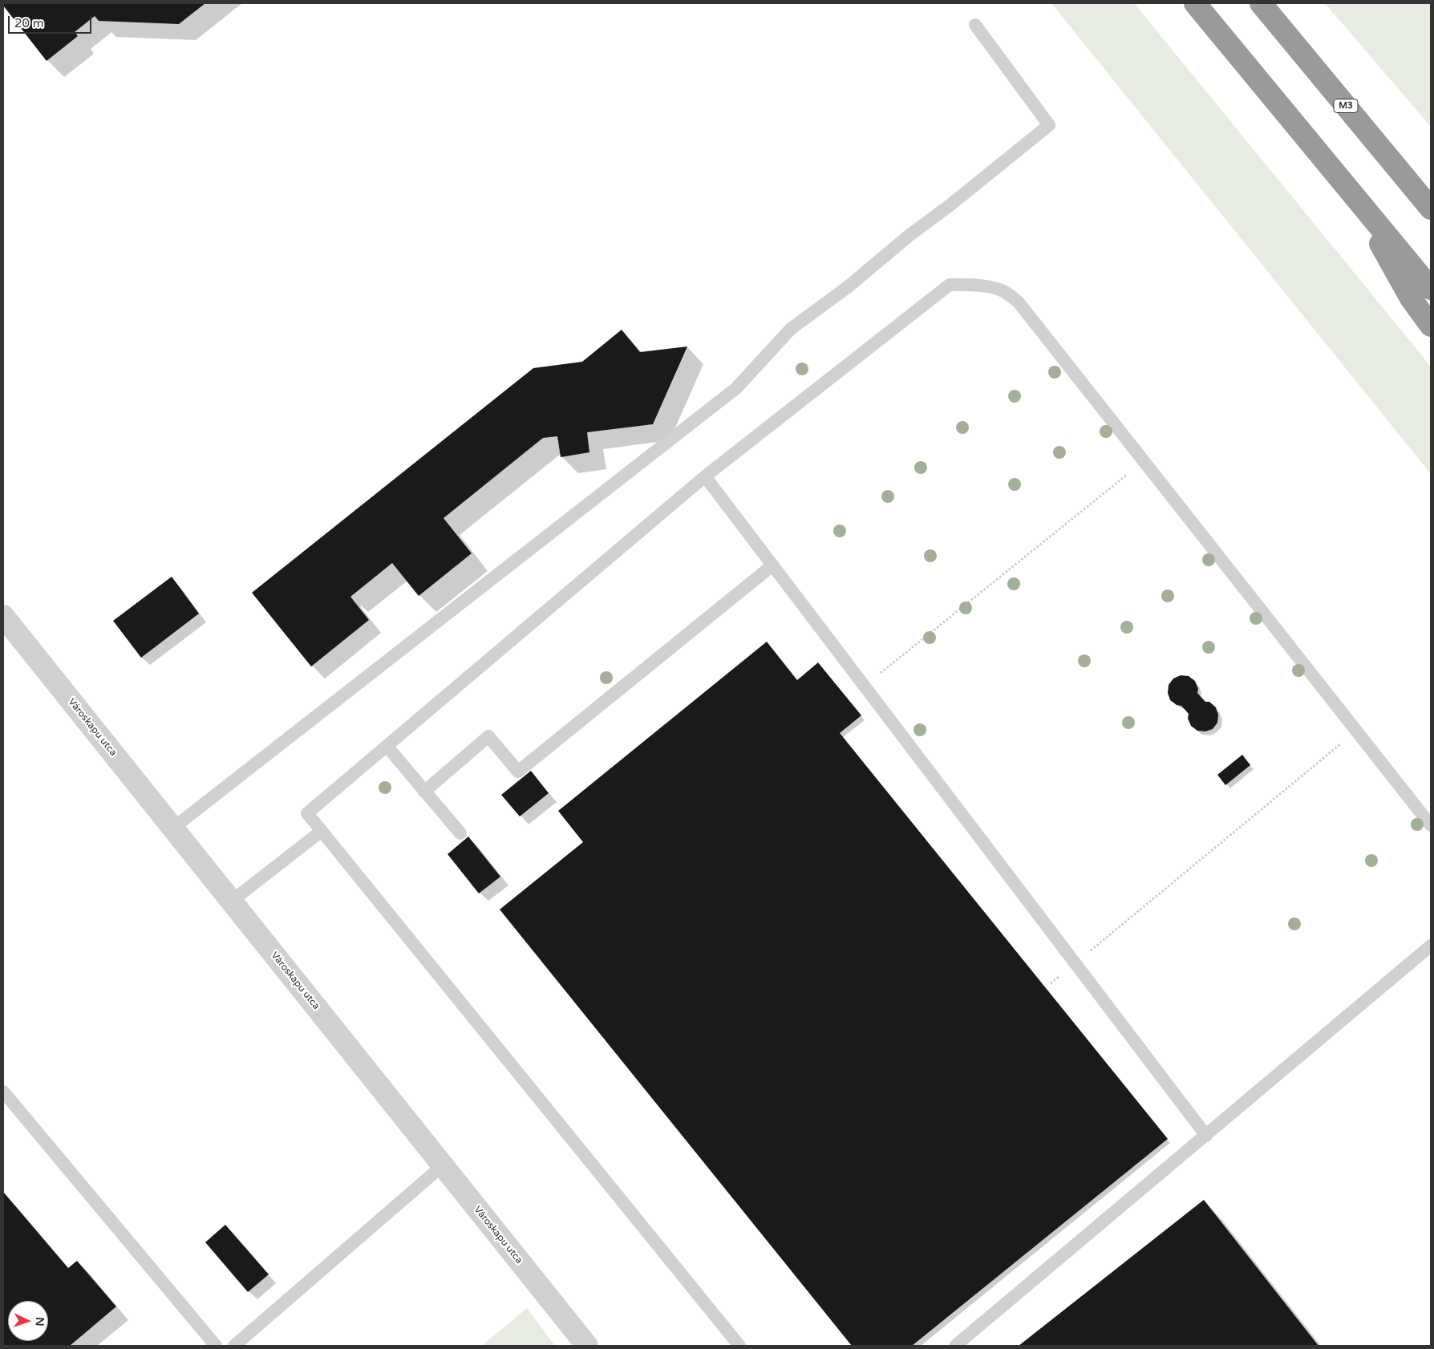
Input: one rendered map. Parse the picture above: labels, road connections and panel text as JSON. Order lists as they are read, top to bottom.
{
  "streets": {
    "highway": ["M3"],
    "street": ["Városkapu utca"]
  },
  "scale_bar": "20 m",
  "north": "right"
}
